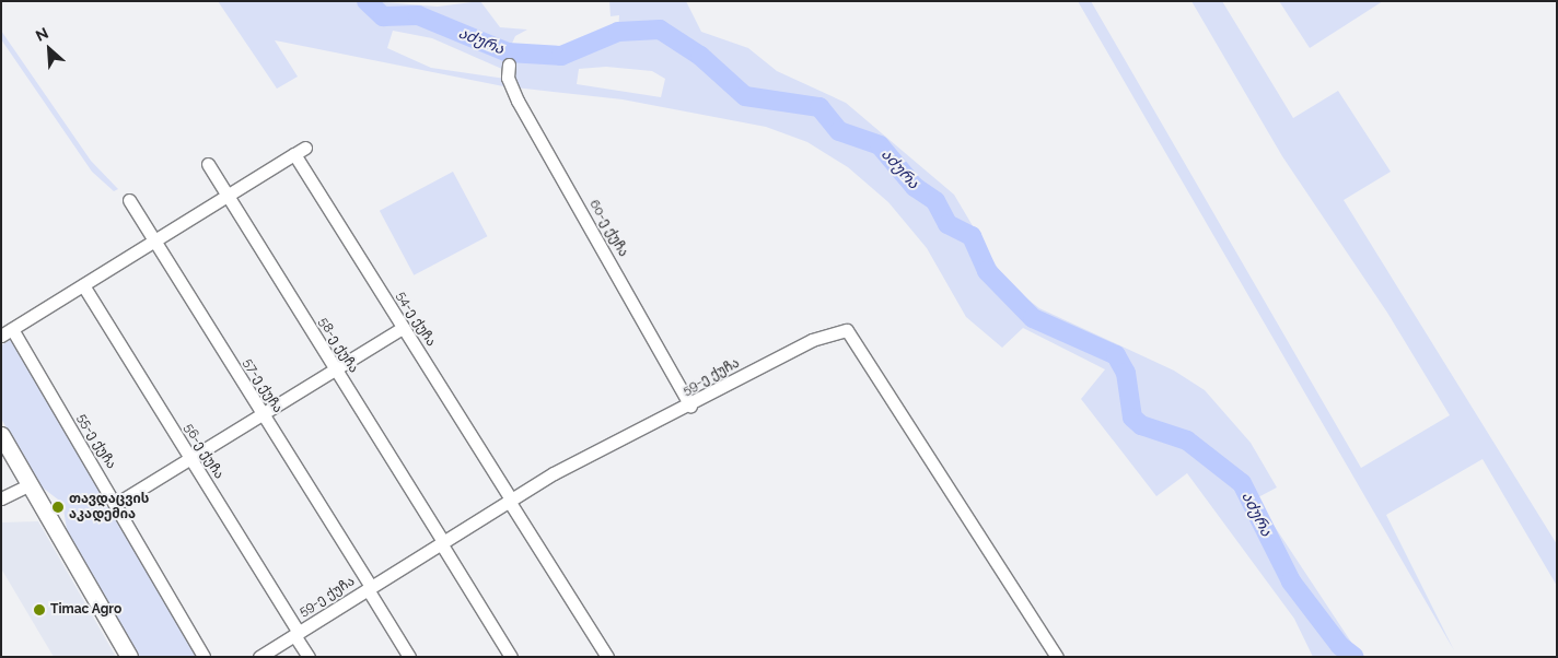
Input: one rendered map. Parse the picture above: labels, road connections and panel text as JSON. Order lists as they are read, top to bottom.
{
  "streets": {
    "street": [
      "60-ე ქუჩა",
      "54-ე ქუჩა",
      "58-ე ქუჩა",
      "59-ე ქუჩა",
      "57-ე ქუჩა",
      "55-ე ქუჩა",
      "56-ე ქუჩა"
    ]
  },
  "crossings": [
    ["60-ე ქუჩა", "59-ე ქუჩა"],
    ["54-ე ქუჩა", "58-ე ქუჩა"],
    ["54-ე ქუჩა", "59-ე ქუჩა"],
    ["54-ე ქუჩა", "57-ე ქუჩა"],
    ["54-ე ქუჩა", "55-ე ქუჩა"],
    ["54-ე ქუჩა", "56-ე ქუჩა"],
    ["58-ე ქუჩა", "59-ე ქუჩა"],
    ["59-ე ქუჩა", "57-ე ქუჩა"],
    ["59-ე ქუჩა", "56-ე ქუჩა"]
  ],
  "water": ["აძურა"],
  "places": ["თავდაცვის აკადემია", "Timac Agro"],
  "north": "top left"
}
